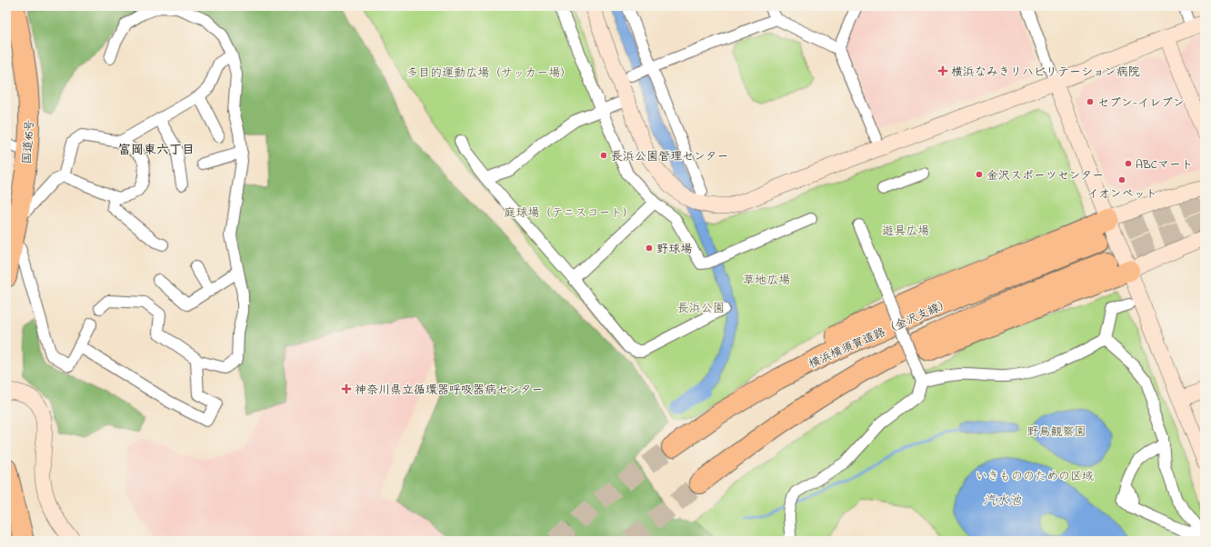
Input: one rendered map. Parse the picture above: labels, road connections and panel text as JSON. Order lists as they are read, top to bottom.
{
  "streets": {
    "highway": ["国道16号", "横浜横須賀道路（金沢支線）"]
  },
  "districts": ["富岡東六丁目"],
  "water": ["汽水池"],
  "parks": [
    "多目的運動広場（サッカー場）",
    "庭球場（テニスコート）",
    "遊具広場",
    "草地広場",
    "長浜公園",
    "野鳥観察園",
    "いきもののための区域"
  ],
  "places": {
    "health": ["横浜なみきリハビリテーション病院", "神奈川県立循環器呼吸器病センター"],
    "other": [
      "セブン-イレブン",
      "長浜公園管理センター",
      "ABCマート",
      "金沢スポーツセンター",
      "イオンペット",
      "野球場"
    ]
  }
}
